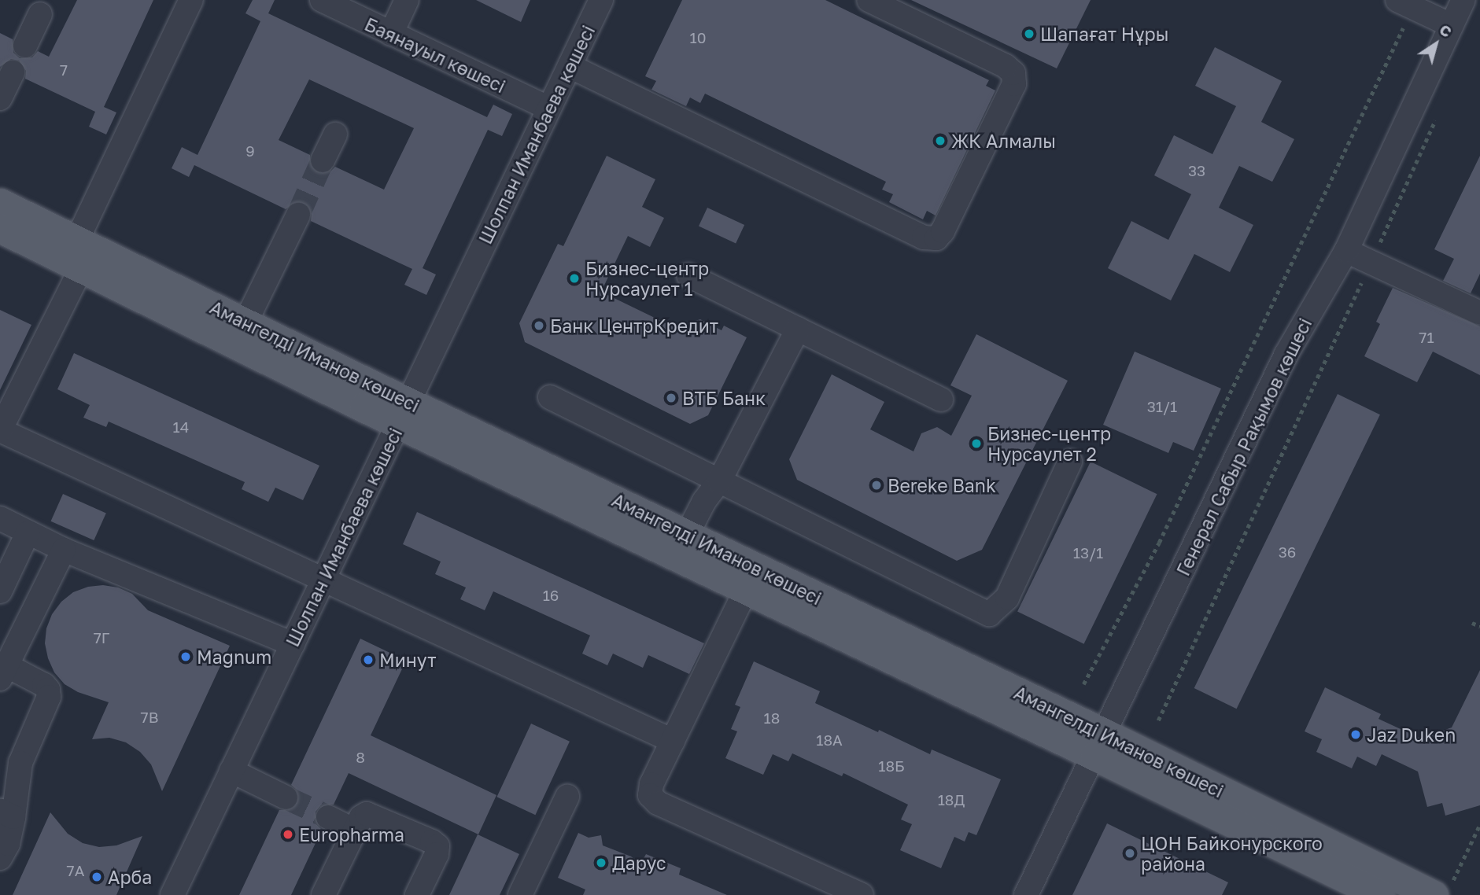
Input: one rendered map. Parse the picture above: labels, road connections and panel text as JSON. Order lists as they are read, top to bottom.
{
  "streets": {
    "main road": ["Амангелді Иманов көшесі"],
    "street": ["Баянауыл көшесі", "Шолпан Иманбаева көшесі", "Генерал Сабыр Рақымов көшесі"]
  },
  "crossings": [
    ["Баянауыл көшесі", "Шолпан Иманбаева көшесі"],
    ["Шолпан Иманбаева көшесі", "Амангелді Иманов көшесі"],
    ["Амангелді Иманов көшесі", "Генерал Сабыр Рақымов көшесі"]
  ],
  "places": [
    "Шапағат Нұры",
    "ЖК Алмалы",
    "Бизнес-центр Нурсаулет 1",
    "Банк ЦентрКредит",
    "ВТБ Банк",
    "Бизнес-центр Нурсаулет 2",
    "Bereke Bank",
    "Magnum",
    "Минут",
    "Jaz Duken",
    "Europharma",
    "ЦОН Байконурского района",
    "Дарус",
    "Арба"
  ],
  "house_numbers": [
    "10",
    "7",
    "9",
    "33",
    "71",
    "31/1",
    "14",
    "36",
    "13/1",
    "16",
    "7Г",
    "7В",
    "18",
    "18А",
    "8",
    "18Б",
    "18Д",
    "7А"
  ],
  "north": "top right"
}
